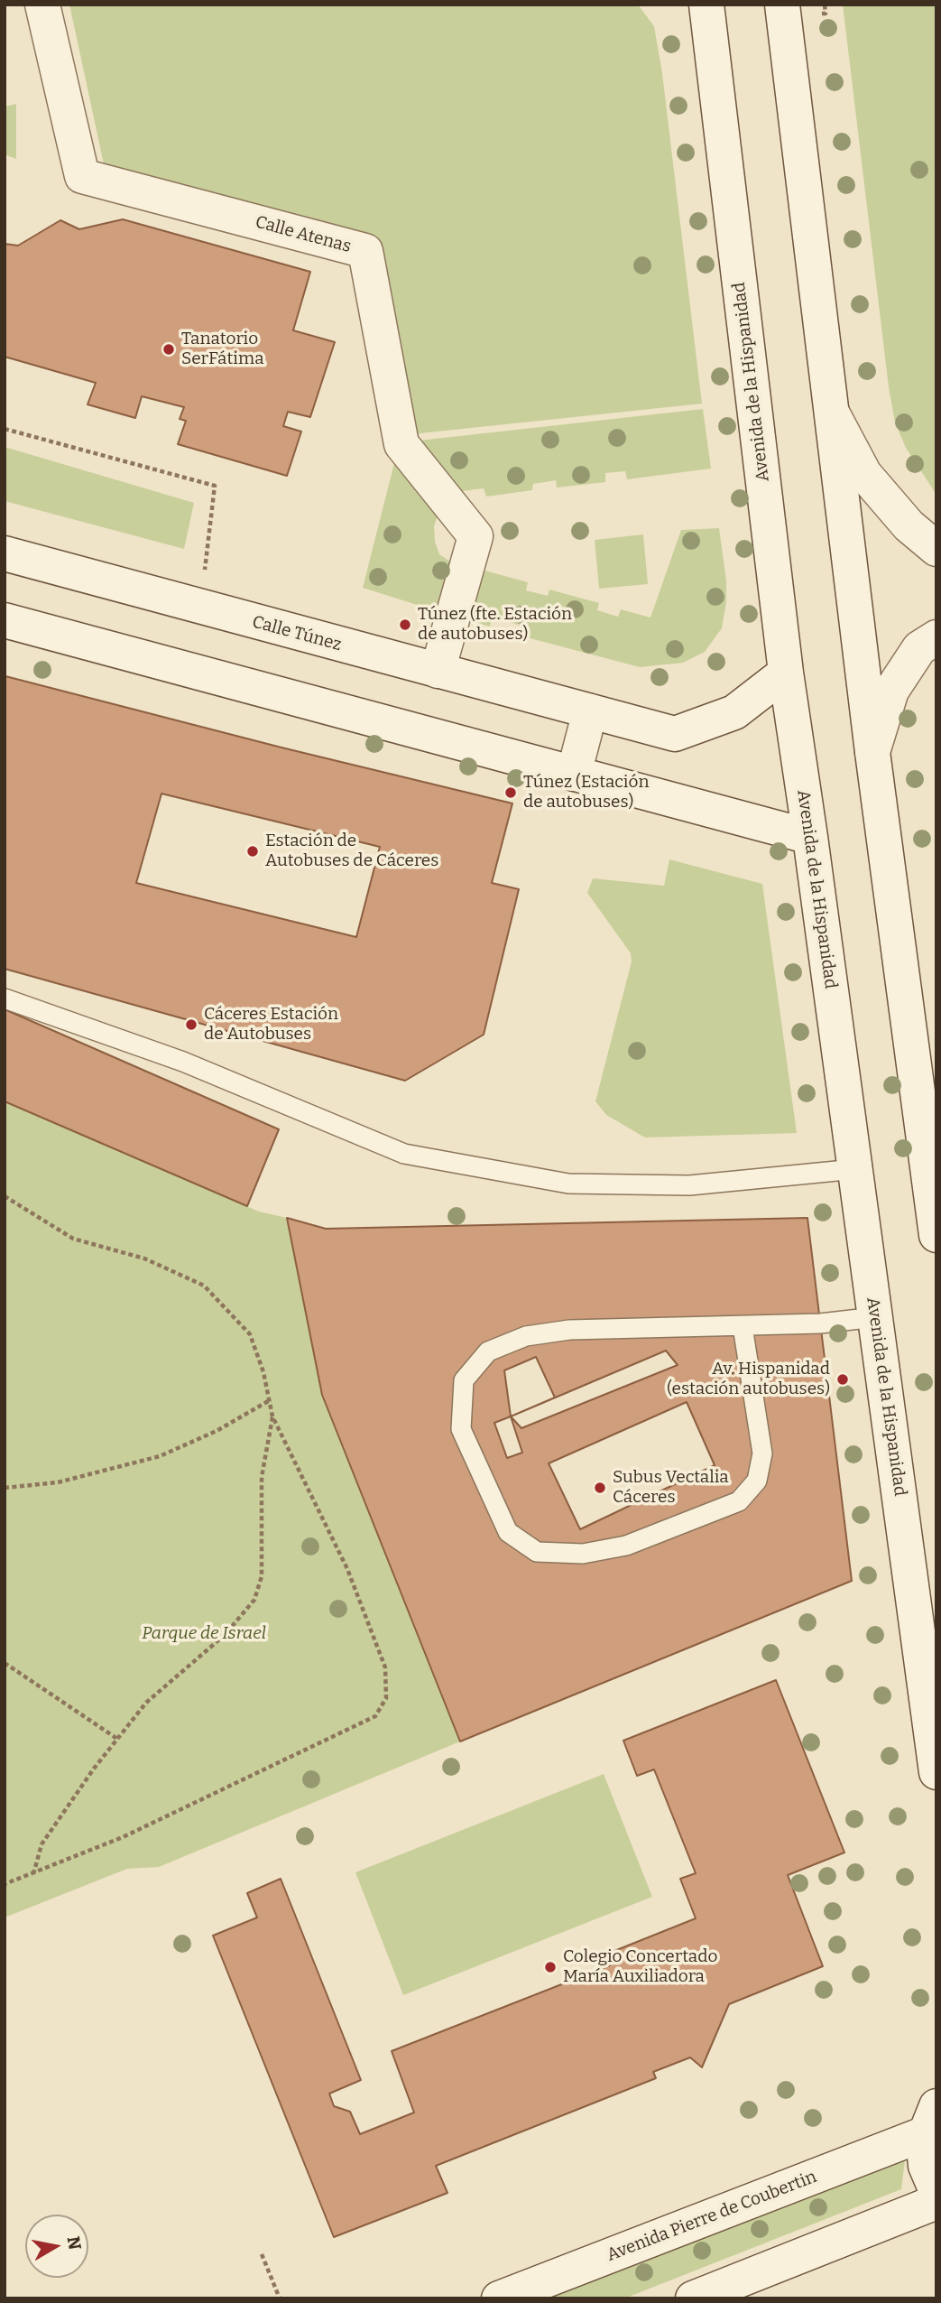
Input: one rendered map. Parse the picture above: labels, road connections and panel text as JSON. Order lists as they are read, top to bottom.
{
  "streets": {
    "main road": [
      "Calle Atenas",
      "Avenida de la Hispanidad",
      "Calle Túnez",
      "Avenida Pierre de Coubertin"
    ]
  },
  "crossings": [
    ["Calle Atenas", "Calle Túnez"],
    ["Avenida de la Hispanidad", "Calle Túnez"]
  ],
  "parks": ["Parque de Israel"],
  "places": [
    "Tanatorio SerFátima",
    "Túnez (fte. Estación de autobuses)",
    "Túnez (Estación de autobuses)",
    "Estación de Autobuses de Cáceres",
    "Cáceres Estación de Autobuses",
    "Av. Hispanidad (estación autobuses)",
    "Subus Vectalia Cáceres",
    "Colegio Concertado María Auxiliadora"
  ],
  "north": "right"
}
